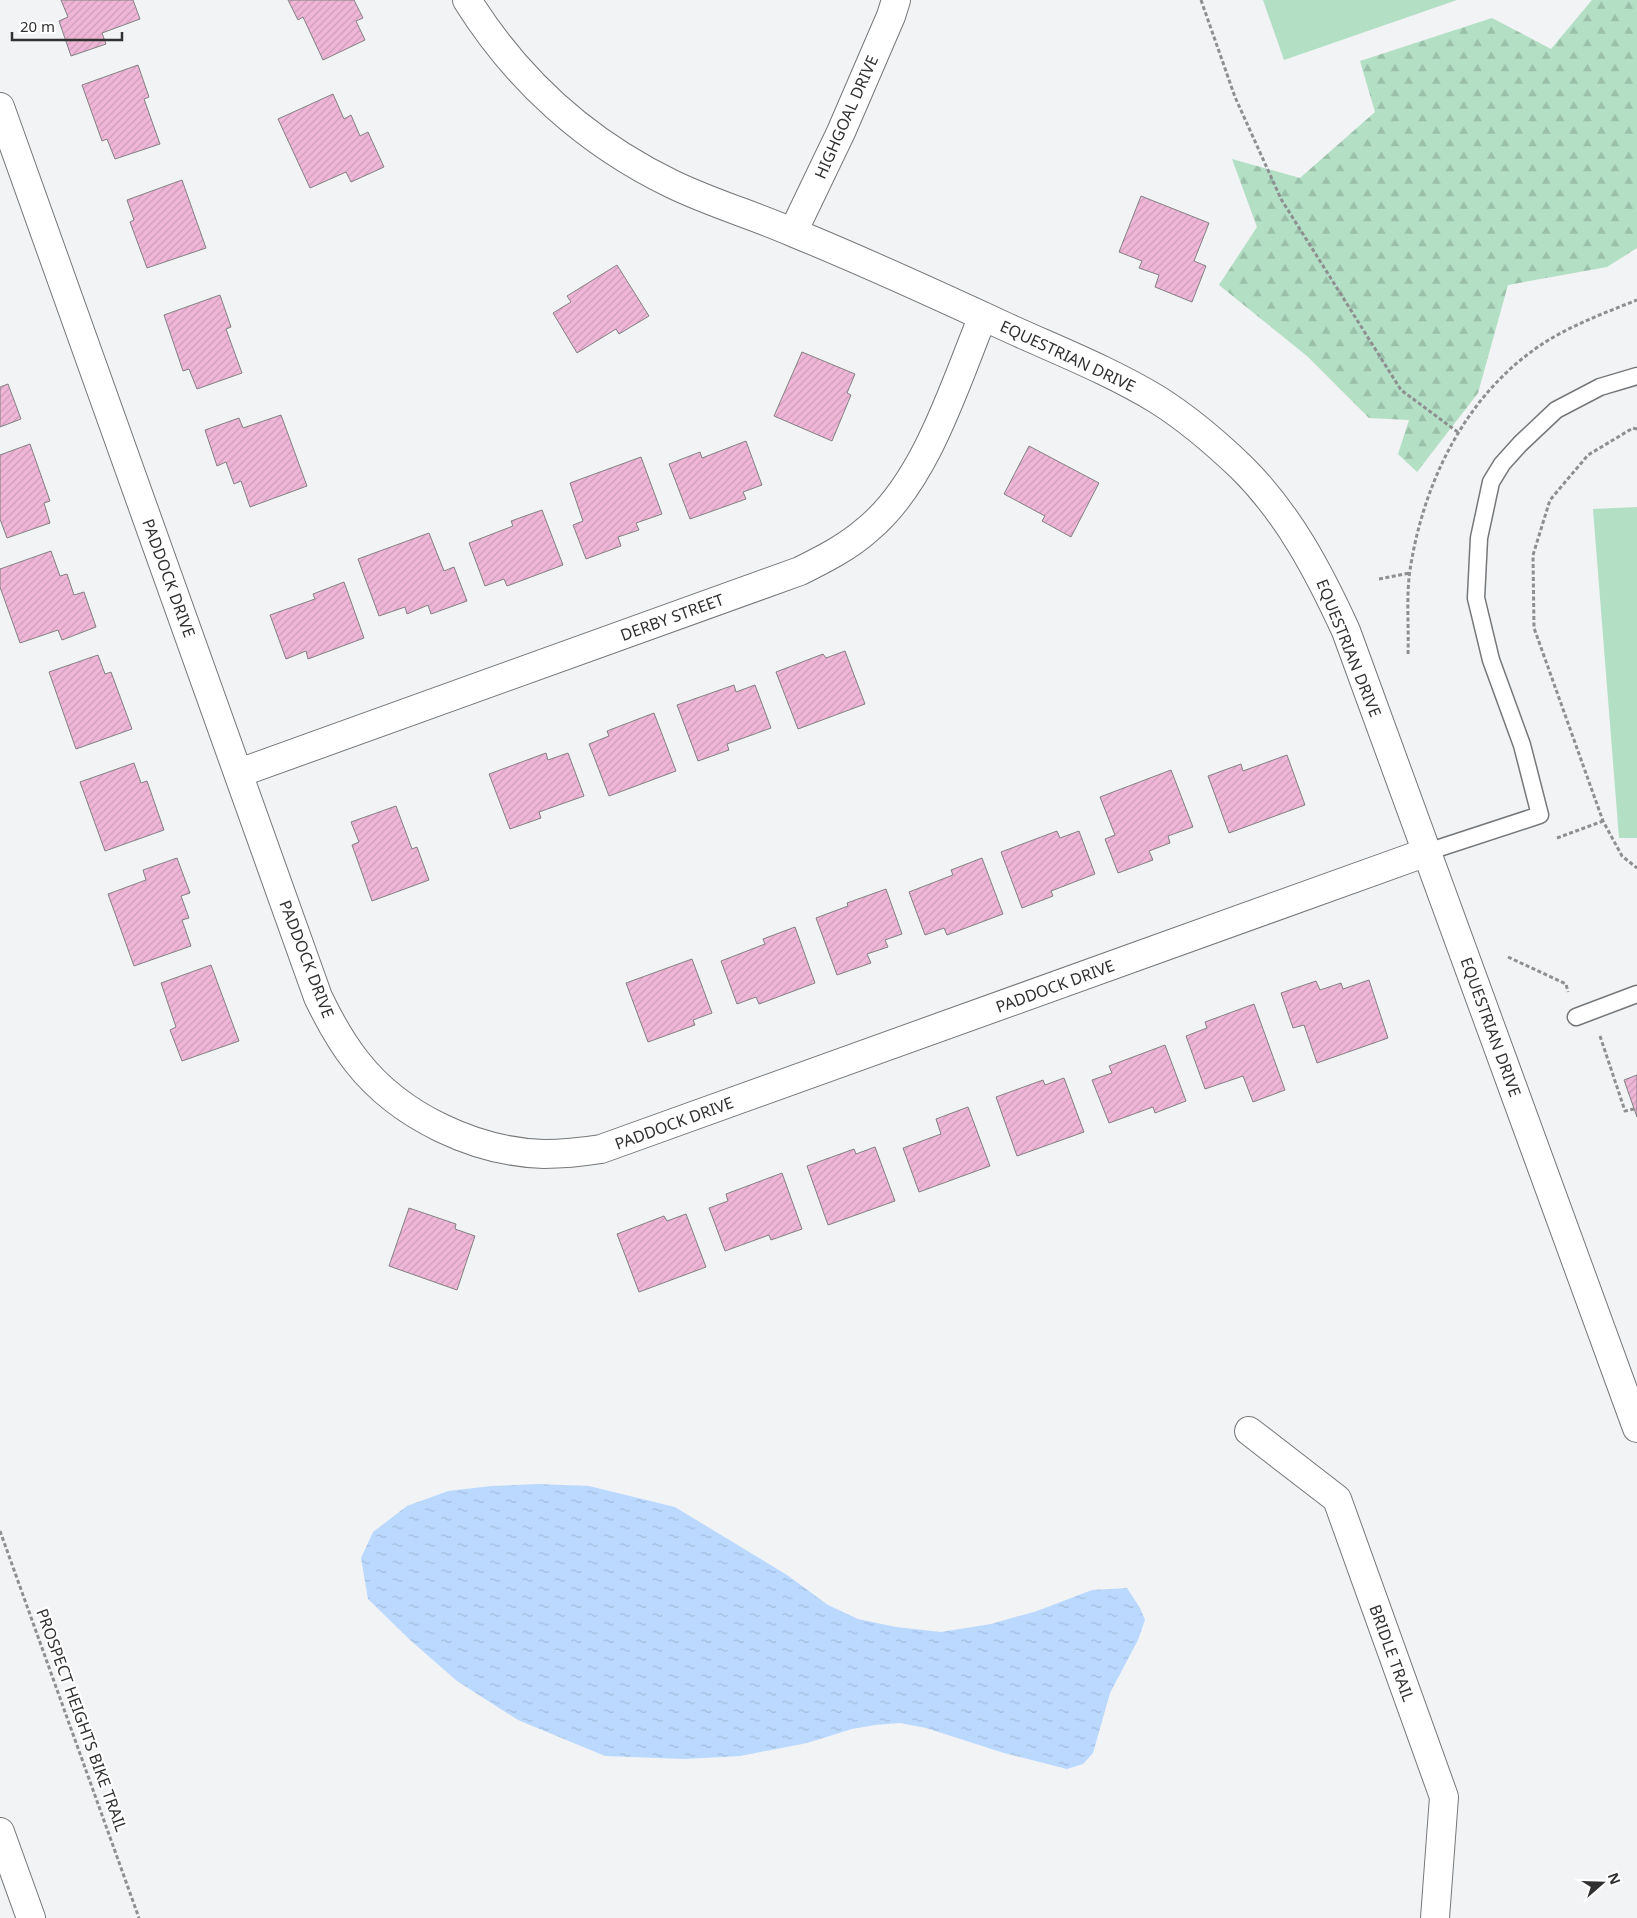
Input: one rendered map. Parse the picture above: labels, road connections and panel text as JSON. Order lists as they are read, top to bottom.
{
  "streets": {
    "street": [
      "HIGHGOAL DRIVE",
      "EQUESTRIAN DRIVE",
      "PADDOCK DRIVE",
      "DERBY STREET",
      "BRIDLE TRAIL"
    ],
    "path": ["PROSPECT HEIGHTS BIKE TRAIL"]
  },
  "crossings": [
    ["HIGHGOAL DRIVE", "EQUESTRIAN DRIVE"],
    ["EQUESTRIAN DRIVE", "PADDOCK DRIVE"],
    ["EQUESTRIAN DRIVE", "DERBY STREET"],
    ["PADDOCK DRIVE", "DERBY STREET"]
  ],
  "scale_bar": "20 m",
  "north": "right"
}
